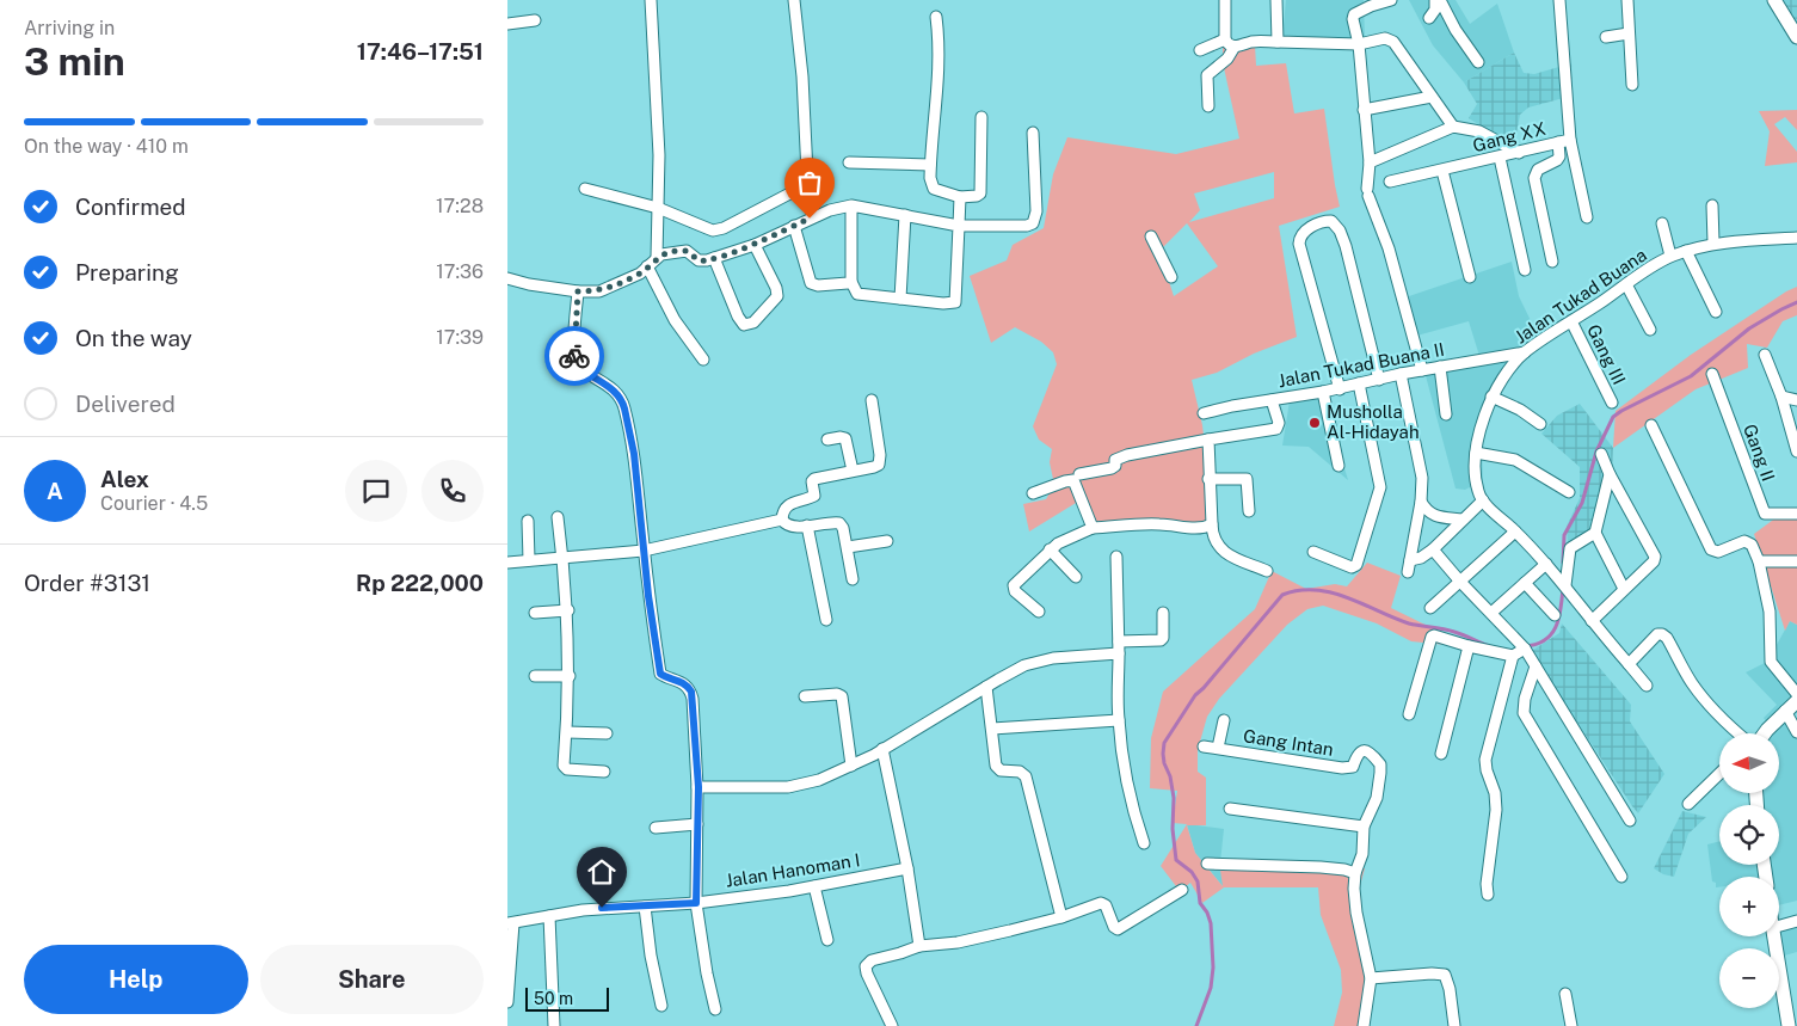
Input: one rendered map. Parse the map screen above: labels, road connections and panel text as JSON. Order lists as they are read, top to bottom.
{
  "streets": {
    "street": [
      "Gang XX",
      "Jalan Tukad Buana",
      "Gang III",
      "Jalan Tukad Buana II",
      "Gang II",
      "Gang Intan",
      "Jalan Hanoman I"
    ]
  },
  "crossings": [
    ["Jalan Tukad Buana", "Gang III"],
    ["Jalan Tukad Buana", "Jalan Tukad Buana II"]
  ],
  "places": ["Musholla Al-Hidayah"],
  "scale_bar": "50 m",
  "north": "left",
  "page": {
    "heading": ["3 min", "Arriving in", "17:46–17:51"],
    "panel": [
      "Alex",
      "Courier · 4.5",
      "Order #3131",
      "Rp 222,000"
    ],
    "bar": "On the way · 410 m",
    "list": [
      ["Confirmed", "17:28"],
      ["Preparing", "17:36"],
      ["On the way", "17:39"],
      "Delivered"
    ],
    "round": "A",
    "map_buttons": ["+", "−"],
    "buttons": ["Help", "Share"],
    "scale": "50 m"
  }
}
